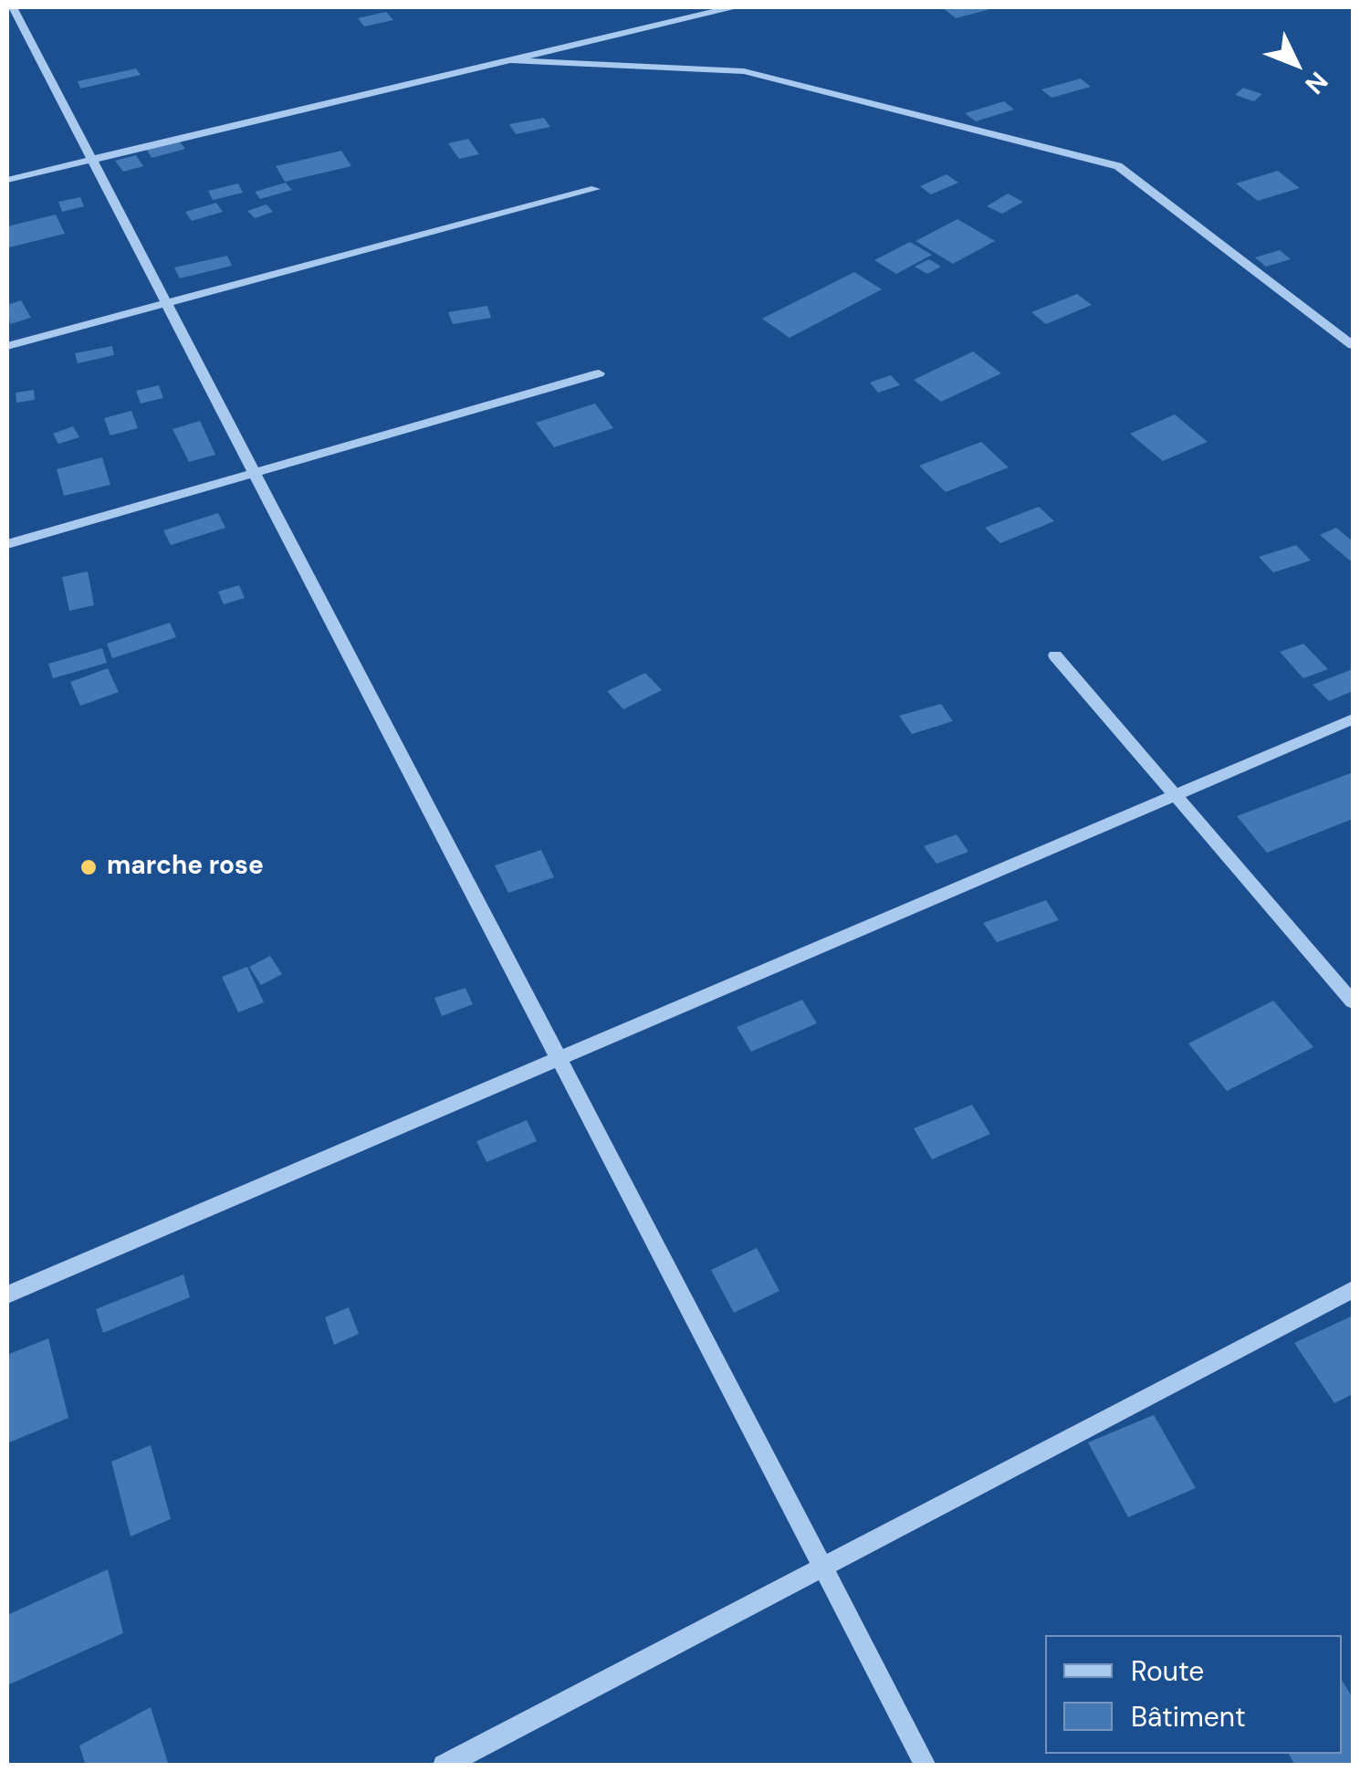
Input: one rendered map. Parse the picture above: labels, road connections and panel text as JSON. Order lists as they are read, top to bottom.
{
  "places": ["marche rose"],
  "legend": ["Route", "Bâtiment"],
  "north": "bottom right"
}
